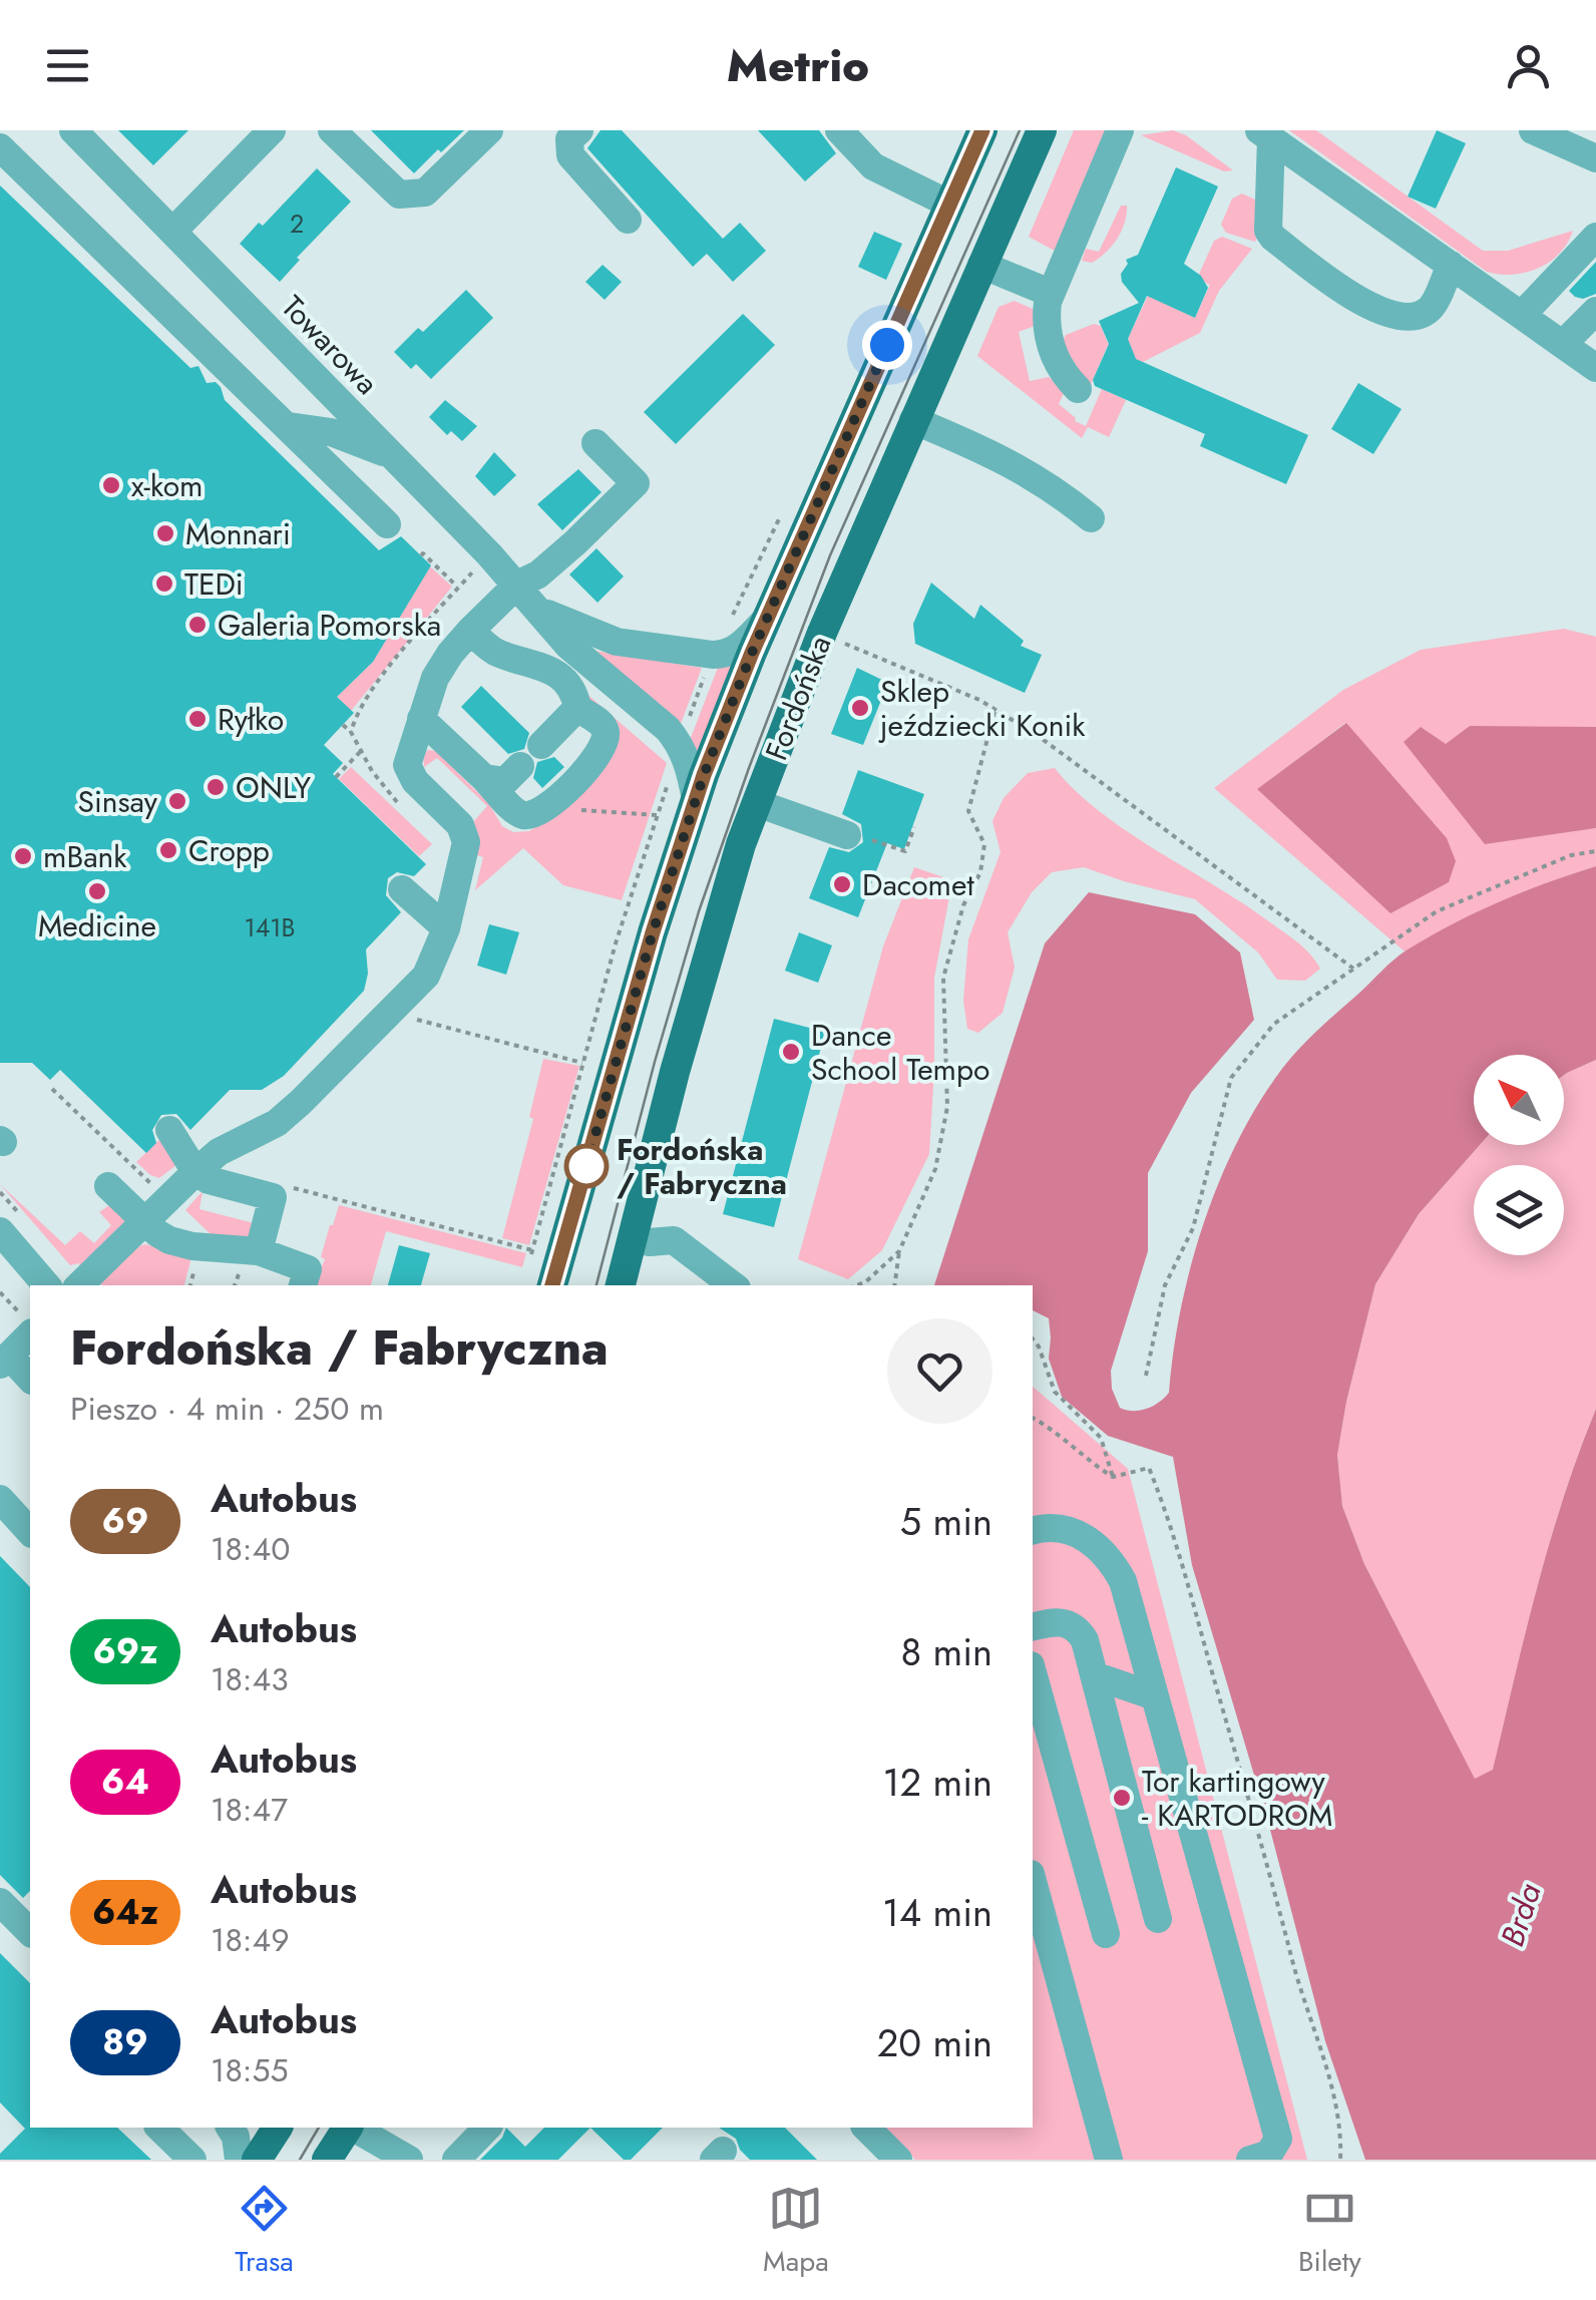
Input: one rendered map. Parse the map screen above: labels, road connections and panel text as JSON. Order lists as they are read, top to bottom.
{
  "streets": {
    "main road": ["Fordońska"],
    "street": ["Towarowa"]
  },
  "crossings": [
    ["Towarowa", "Fordońska"]
  ],
  "water": ["Brda"],
  "places": [
    "x-kom",
    "Monnari",
    "TEDi",
    "Galeria Pomorska",
    "Sklep jeździecki Konik",
    "Ryłko",
    "ONLY",
    "Sinsay",
    "Cropp",
    "mBank",
    "Dacomet",
    "Medicine",
    "Dance School Tempo",
    "Fordońska / Fabryczna",
    "Tor kartingowy - KARTODROM"
  ],
  "lines": ["bus line 69"],
  "house_numbers": ["2", "141B"],
  "north": "top left",
  "page": {
    "header": "Metrio",
    "heading": ["Fordońska / Fabryczna", "Pieszo · 4 min · 250 m"],
    "list": [
      {
        "mark": "69",
        "name": "Autobus",
        "note": "18:40",
        "value": "5 min"
      },
      {
        "mark": "69z",
        "name": "Autobus",
        "note": "18:43",
        "value": "8 min"
      },
      {
        "mark": "64",
        "name": "Autobus",
        "note": "18:47",
        "value": "12 min"
      },
      {
        "mark": "64z",
        "name": "Autobus",
        "note": "18:49",
        "value": "14 min"
      },
      {
        "mark": "89",
        "name": "Autobus",
        "note": "18:55",
        "value": "20 min"
      }
    ],
    "tabs": ["Trasa", "Mapa", "Bilety"]
  }
}
